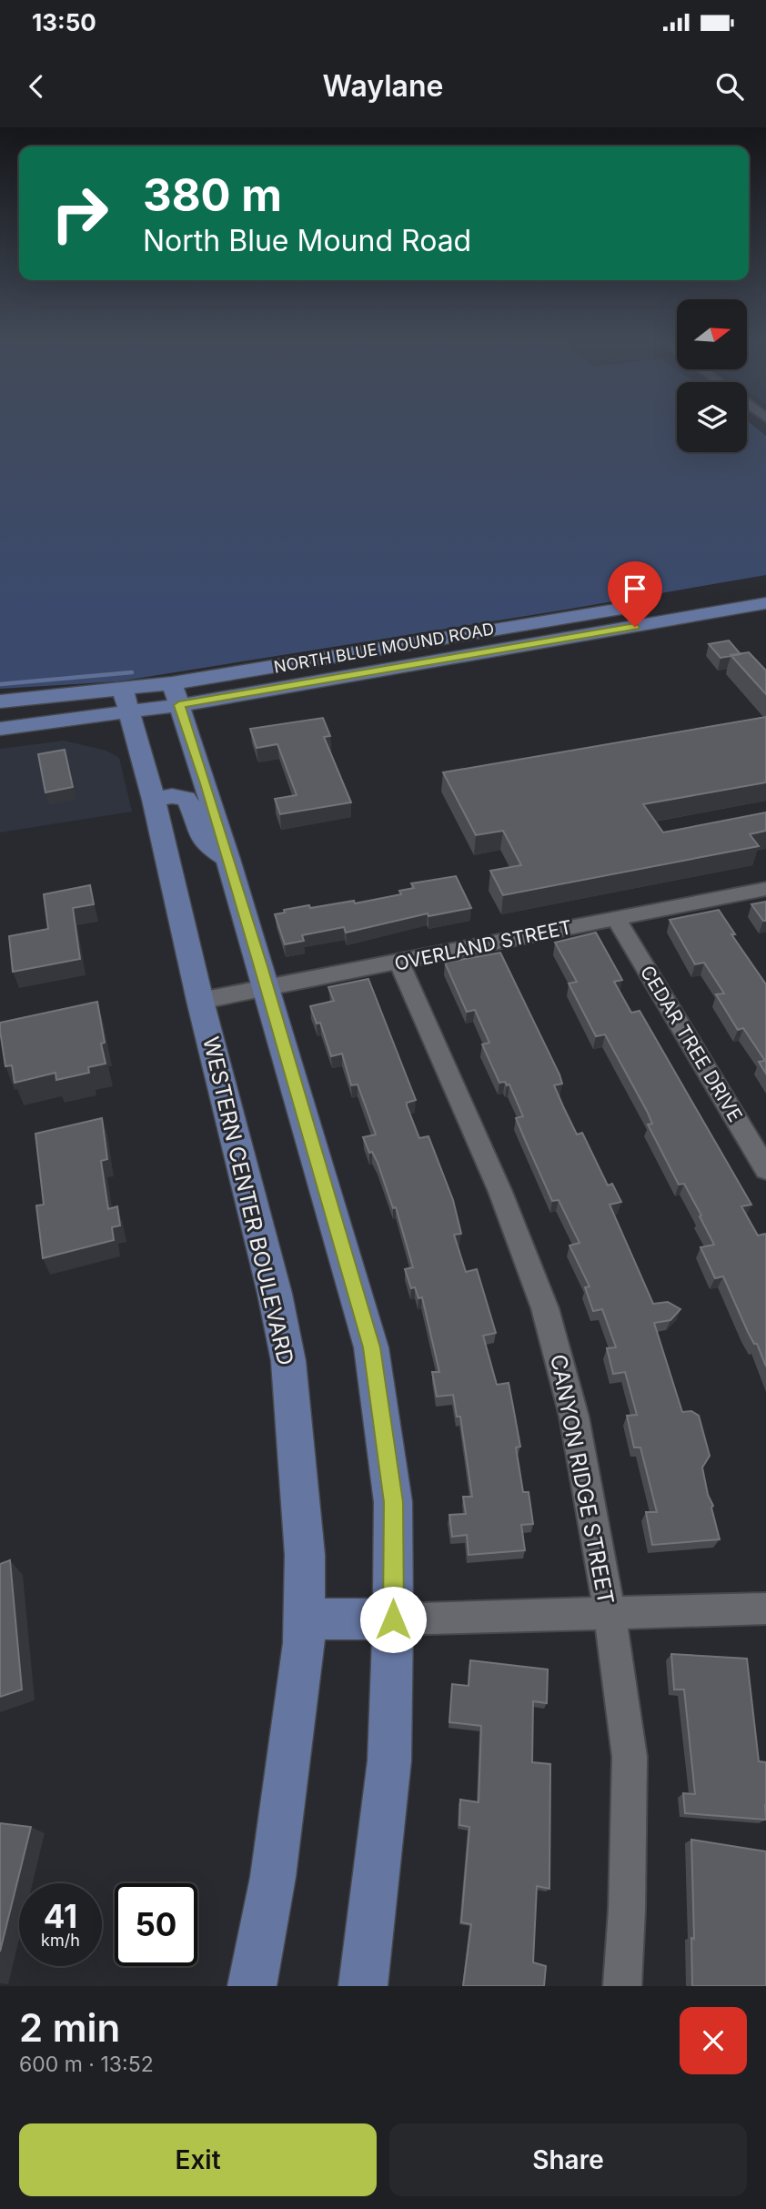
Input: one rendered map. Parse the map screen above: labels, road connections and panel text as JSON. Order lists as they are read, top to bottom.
{
  "streets": {
    "main road": ["NORTH BLUE MOUND ROAD", "WESTERN CENTER BOULEVARD"],
    "street": ["OVERLAND STREET", "CEDAR TREE DRIVE", "CANYON RIDGE STREET"]
  },
  "crossings": [
    ["NORTH BLUE MOUND ROAD", "WESTERN CENTER BOULEVARD"],
    ["OVERLAND STREET", "CEDAR TREE DRIVE"],
    ["OVERLAND STREET", "WESTERN CENTER BOULEVARD"],
    ["OVERLAND STREET", "CANYON RIDGE STREET"]
  ],
  "north": "right",
  "page": {
    "status": "13:50",
    "header": "Waylane",
    "turn": ["380 m", "North Blue Mound Road"],
    "speed": "41 km/h",
    "limit": "50",
    "heading": ["2 min", "600 m · 13:52"],
    "buttons": ["Exit", "Share"]
  }
}
